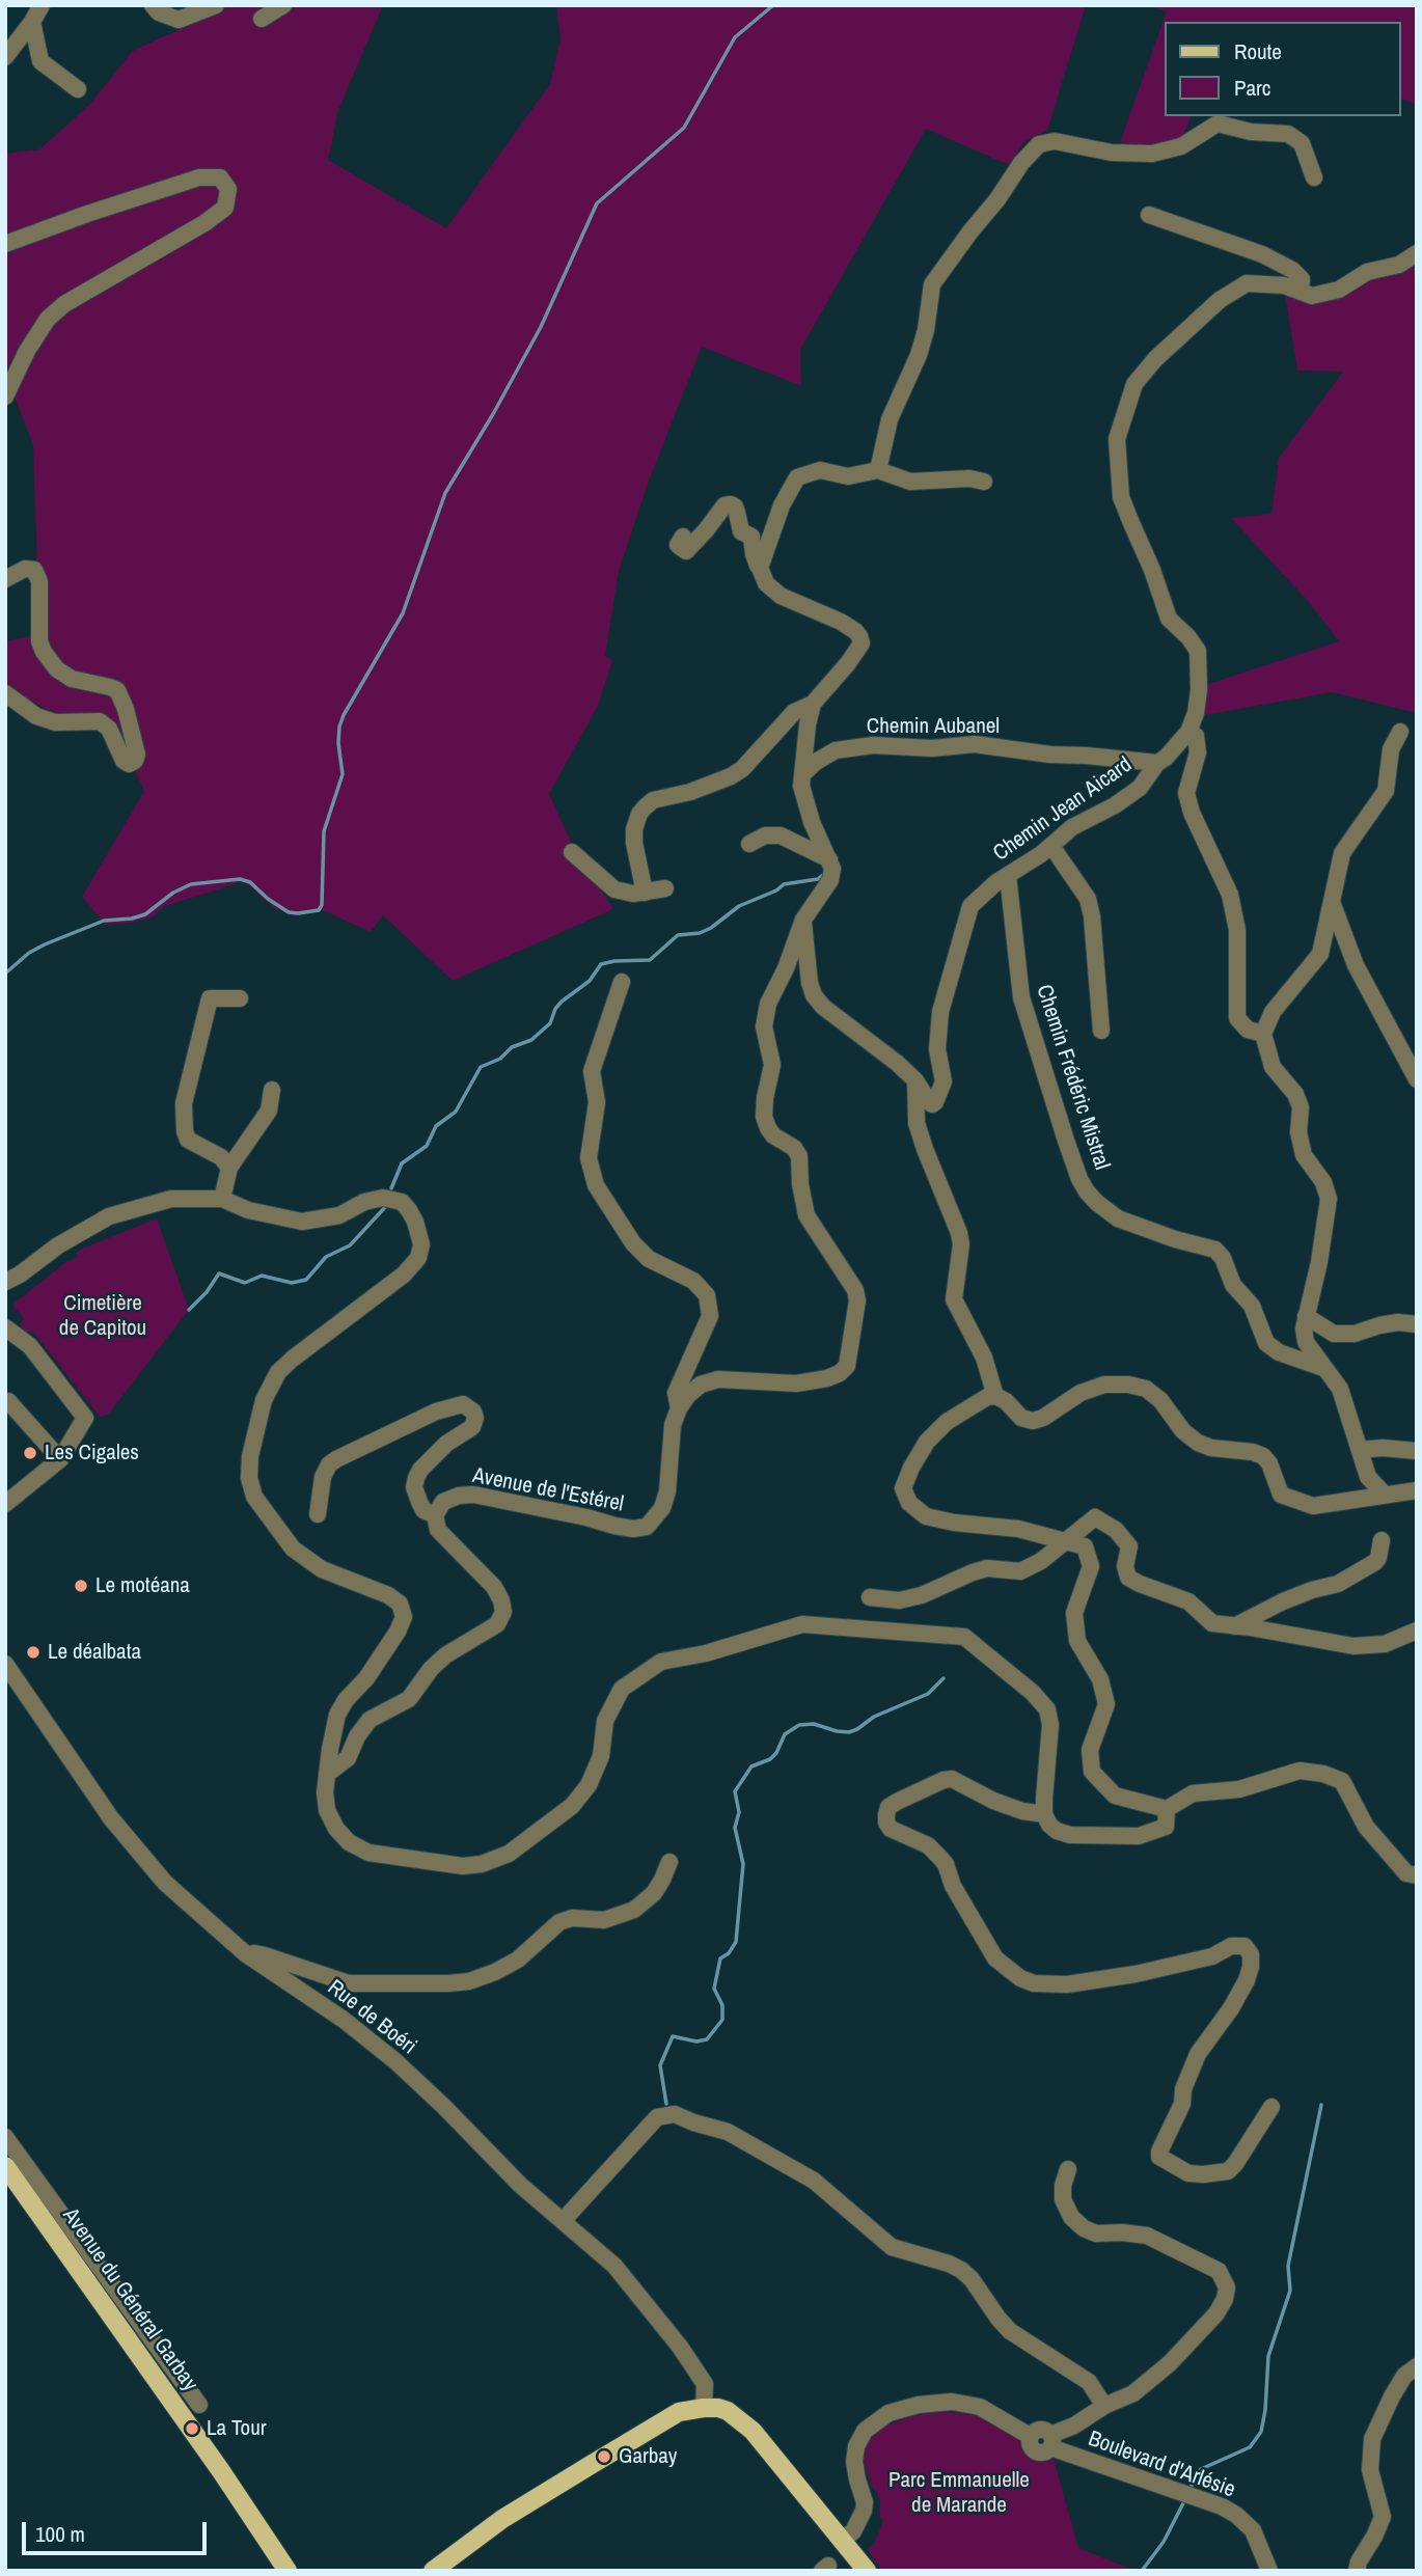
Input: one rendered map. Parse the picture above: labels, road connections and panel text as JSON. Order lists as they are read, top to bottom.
{
  "streets": {
    "main road": ["Avenue du Général Garbay"],
    "street": [
      "Chemin Aubanel",
      "Chemin Jean Aicard",
      "Chemin Frédéric Mistral",
      "Avenue de l'Estérel",
      "Rue de Boéri",
      "Boulevard d'Arlésie"
    ]
  },
  "crossings": [
    ["Chemin Aubanel", "Chemin Jean Aicard"],
    ["Chemin Jean Aicard", "Chemin Frédéric Mistral"]
  ],
  "parks": ["Cimetière de Capitou", "Parc Emmanuelle de Marande"],
  "places": [
    "Les Cigales",
    "Le motéana",
    "Le déalbata",
    "La Tour",
    "Garbay"
  ],
  "legend": ["Route", "Parc"],
  "scale_bar": "100 m"
}
